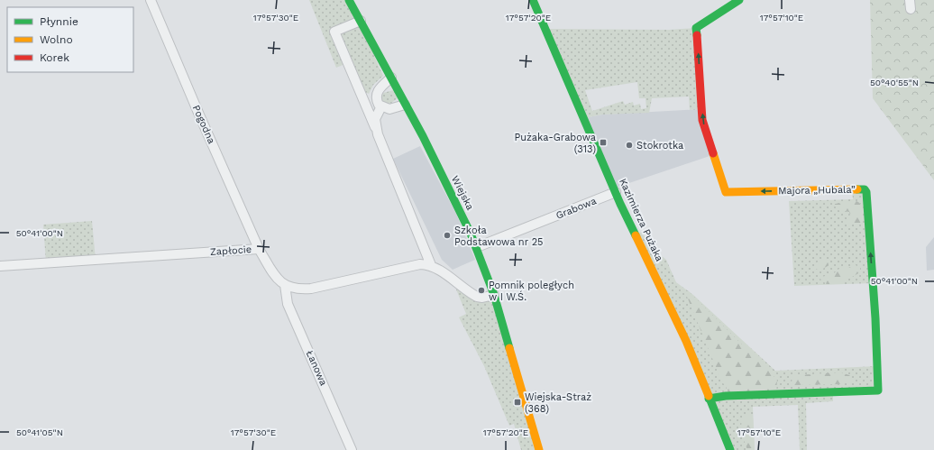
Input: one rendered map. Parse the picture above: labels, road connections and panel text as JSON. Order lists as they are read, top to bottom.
{
  "streets": {
    "street": [
      "Pogodna",
      "Majora „Hubala”",
      "Wiejska",
      "Grabowa",
      "Kazimierza Pużaka",
      "Zapłocie",
      "Łanowa"
    ]
  },
  "crossings": [
    ["Pogodna", "Zapłocie"],
    ["Majora „Hubala”", "Kazimierza Pużaka"],
    ["Wiejska", "Grabowa"],
    ["Grabowa", "Kazimierza Pużaka"],
    ["Zapłocie", "Łanowa"]
  ],
  "places": {
    "transit": ["Pużaka-Grabowa (313)", "Wiejska-Straż (368)"],
    "other": ["Stokrotka", "Szkoła Podstawowa nr 25", "Pomnik poległych w I W.Ś."]
  },
  "legend": ["Płynnie", "Wolno", "Korek"],
  "coordinates": [
    "17°57'30\"E",
    "17°57'20\"E",
    "17°57'10\"E",
    "50°40'55\"N",
    "50°41'00\"N",
    "50°41'05\"N"
  ]
}
